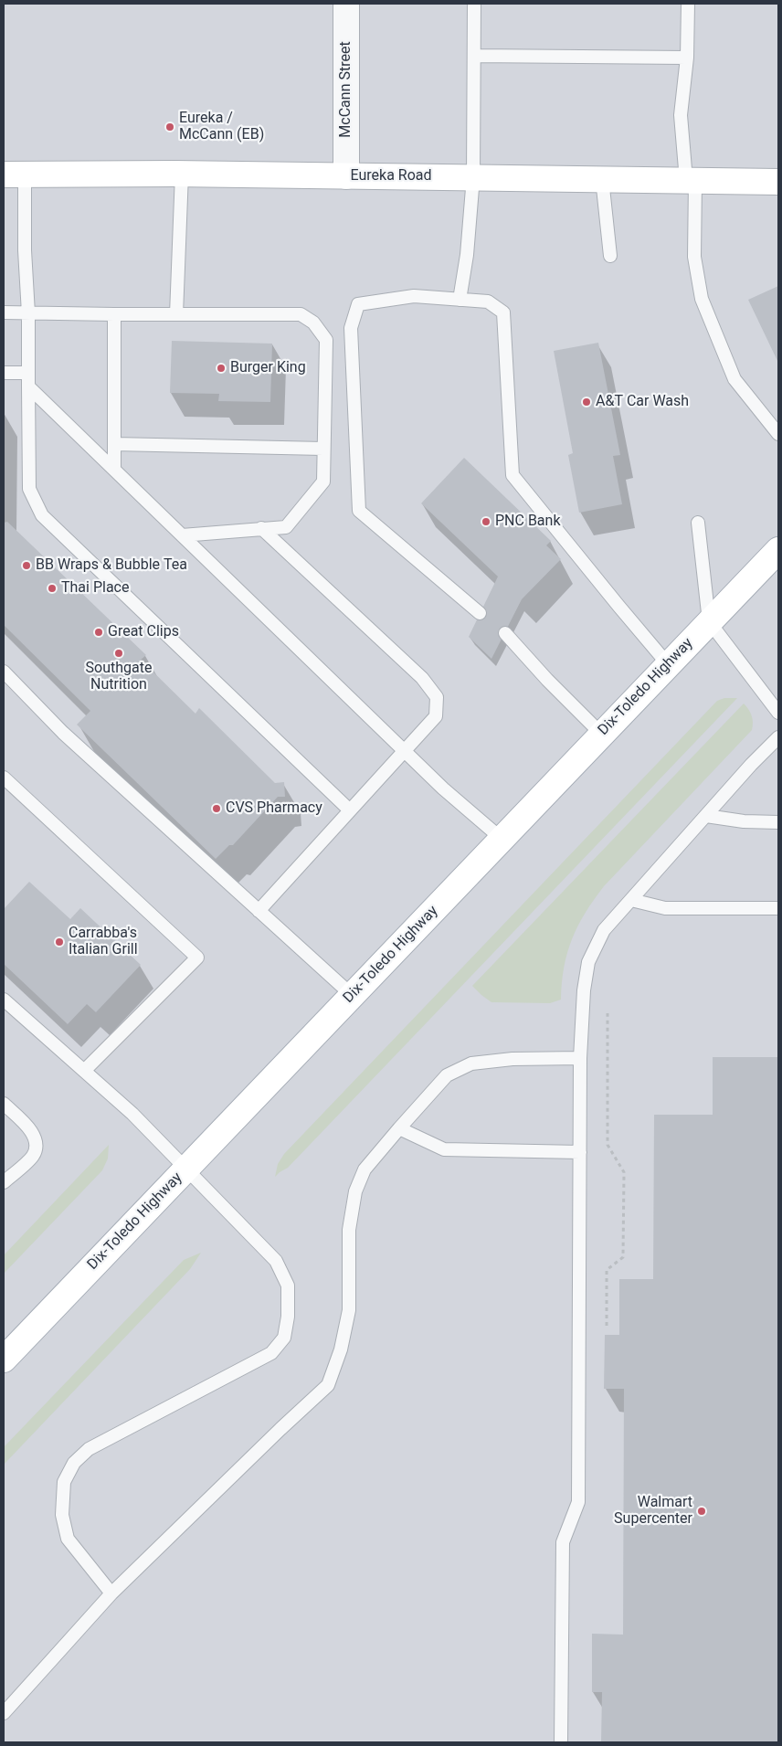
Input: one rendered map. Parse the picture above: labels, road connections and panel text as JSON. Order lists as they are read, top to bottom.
{
  "streets": {
    "main road": ["Eureka Road", "Dix-Toledo Highway"],
    "street": ["McCann Street"]
  },
  "crossings": [
    ["McCann Street", "Eureka Road"]
  ],
  "places": [
    "Eureka / McCann (EB)",
    "Burger King",
    "A&T Car Wash",
    "PNC Bank",
    "BB Wraps & Bubble Tea",
    "Thai Place",
    "Great Clips",
    "Southgate Nutrition",
    "CVS Pharmacy",
    "Carrabba's Italian Grill",
    "Walmart Supercenter"
  ]
}
